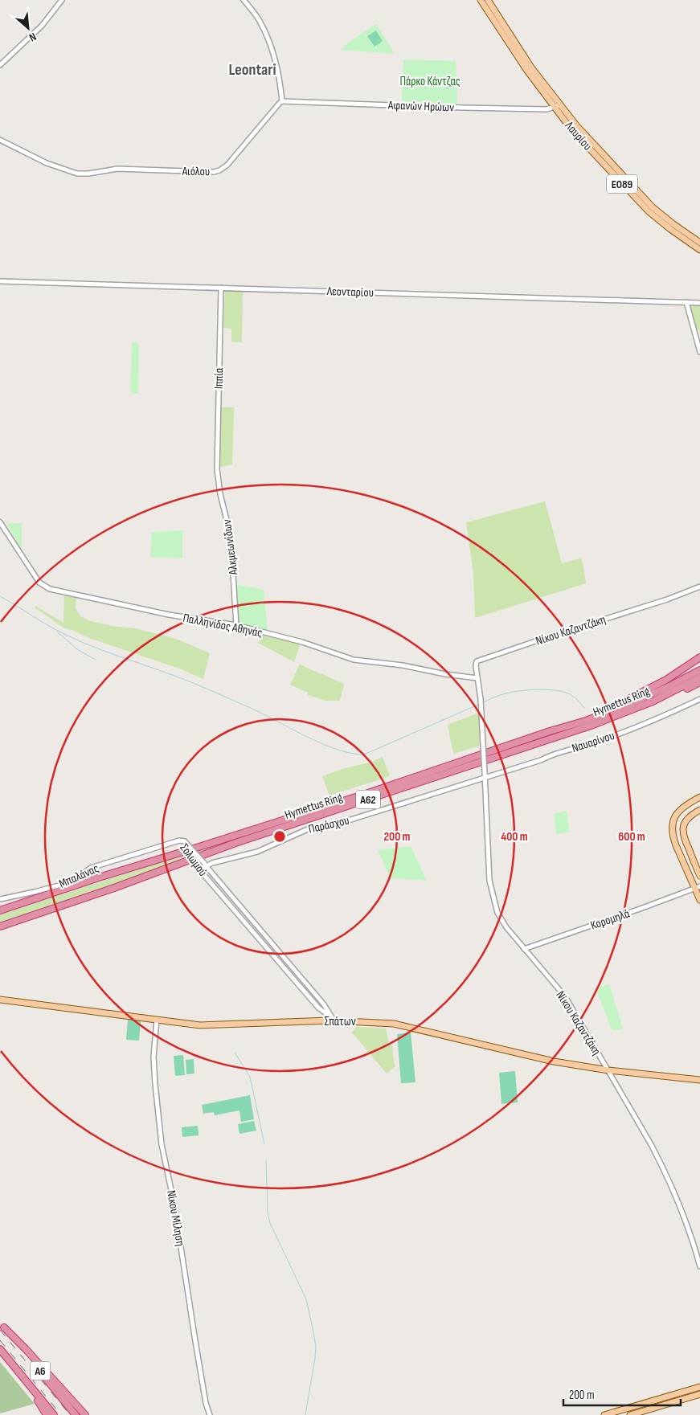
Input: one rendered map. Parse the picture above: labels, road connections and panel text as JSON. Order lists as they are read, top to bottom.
{
  "streets": {
    "highway": ["Hymettus Ring", "Α62", "Α6"],
    "main road": ["Λαυρίου", "ΕΟ89", "Σπάτων"],
    "street": [
      "Αφανών Ηρώων",
      "Αιόλου",
      "Λεονταρίου",
      "Ιππία",
      "Αλκμεωνίδων",
      "Παλληνίδος Αθηνάς",
      "Νίκου Καζαντζάκη",
      "Ναυαρίνου",
      "Παράσχου",
      "Σολωμού",
      "Μπαλάνας",
      "Κορομηλά",
      "Νίκου Μίληση"
    ]
  },
  "crossings": [
    ["Αφανών Ηρώων", "Λαυρίου"],
    ["Αφανών Ηρώων", "Αιόλου"],
    ["Λεονταρίου", "Ιππία"],
    ["Ιππία", "Αλκμεωνίδων"],
    ["Αλκμεωνίδων", "Παλληνίδος Αθηνάς"],
    ["Παλληνίδος Αθηνάς", "Νίκου Καζαντζάκη"],
    ["Νίκου Καζαντζάκη", "Ναυαρίνου"],
    ["Νίκου Καζαντζάκη", "Παράσχου"],
    ["Νίκου Καζαντζάκη", "Κορομηλά"],
    ["Νίκου Καζαντζάκη", "Σπάτων"],
    ["Ναυαρίνου", "Παράσχου"],
    ["Παράσχου", "Σολωμού"],
    ["Σολωμού", "Μπαλάνας"],
    ["Σολωμού", "Σπάτων"],
    ["Σπάτων", "Νίκου Μίληση"]
  ],
  "districts": ["Leontari"],
  "parks": ["Πάρκο Κάντζας"],
  "scale_bar": "200 m",
  "north": "bottom right",
  "rings": ["200 m", "400 m", "600 m"]
}
